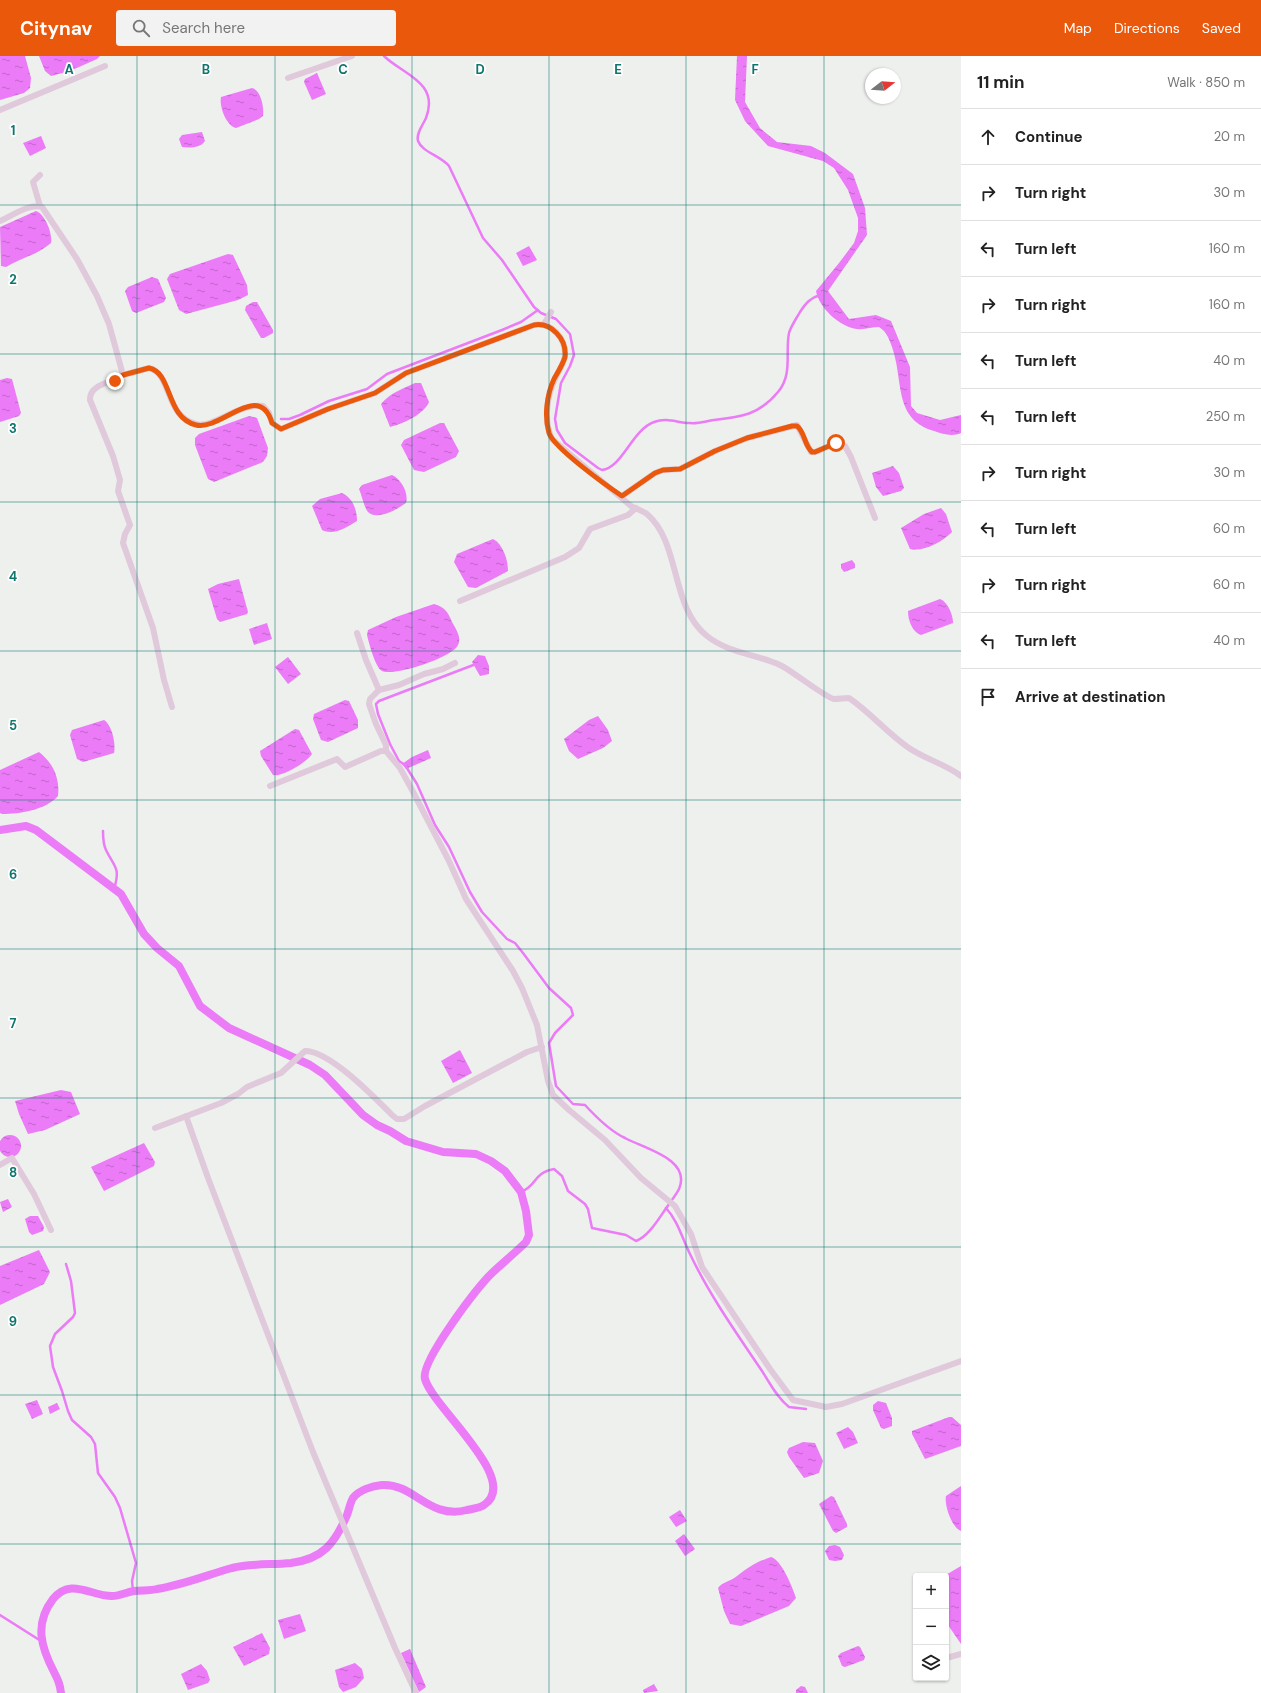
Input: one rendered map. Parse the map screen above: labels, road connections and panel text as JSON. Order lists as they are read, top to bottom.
{
  "north": "right",
  "page": {
    "header": "Citynav",
    "search": "Search here",
    "nav": ["Map", "Directions", "Saved"],
    "heading": ["11 min", "Walk · 850 m"],
    "list": [
      ["Continue", "20 m"],
      ["Turn right", "30 m"],
      ["Turn left", "160 m"],
      ["Turn right", "160 m"],
      ["Turn left", "40 m"],
      ["Turn left", "250 m"],
      ["Turn right", "30 m"],
      ["Turn left", "60 m"],
      ["Turn right", "60 m"],
      ["Turn left", "40 m"],
      "Arrive at destination"
    ],
    "map_buttons": ["+", "−"]
  },
  "grid": {
    "columns": [
      "A",
      "B",
      "C",
      "D",
      "E",
      "F"
    ],
    "rows": [
      "1",
      "2",
      "3",
      "4",
      "5",
      "6",
      "7",
      "8",
      "9"
    ]
  }
}
